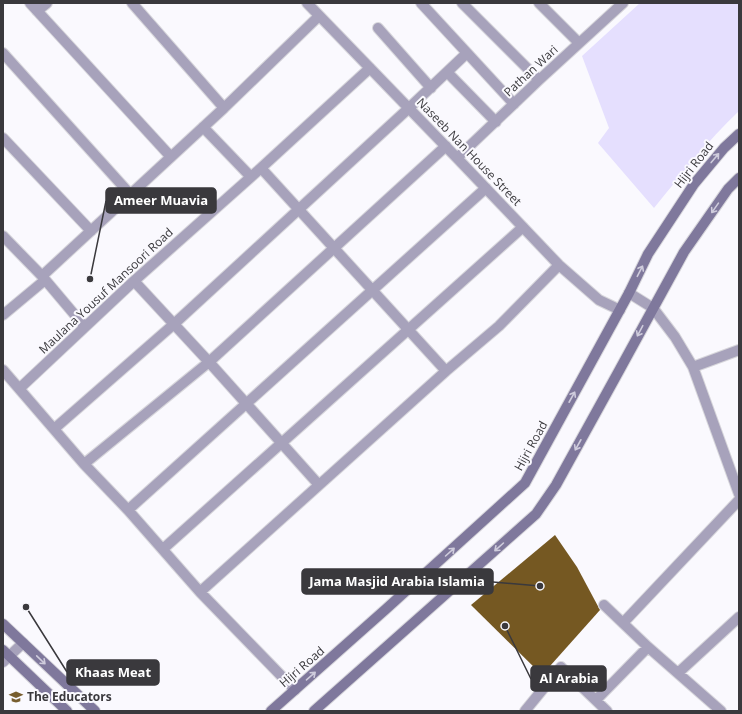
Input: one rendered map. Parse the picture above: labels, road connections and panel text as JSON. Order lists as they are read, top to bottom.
{
  "streets": {
    "main road": ["Hijri Road"],
    "street": ["Pathan Wari", "Naseeb Nan House Street", "Maulana Yousuf Mansoori Road"]
  },
  "crossings": [
    ["Pathan Wari", "Naseeb Nan House Street"],
    ["Naseeb Nan House Street", "Hijri Road"],
    ["Naseeb Nan House Street", "Maulana Yousuf Mansoori Road"]
  ],
  "places": {
    "other": [
      "Ameer Muavia",
      "Jama Masjid Arabia Islamia",
      "Khaas Meat",
      "Al Arabia"
    ],
    "school or university": ["The Educators"]
  }
}
